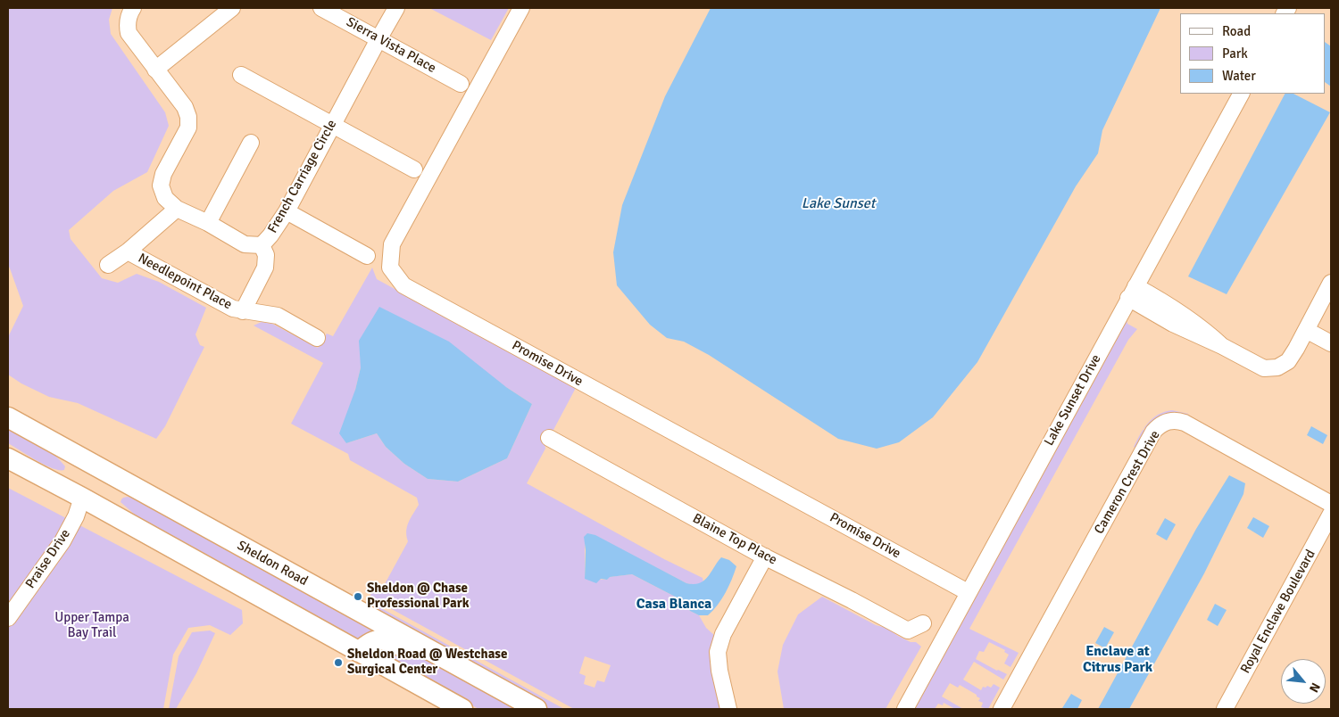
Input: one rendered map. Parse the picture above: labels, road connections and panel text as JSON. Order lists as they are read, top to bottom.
{
  "streets": {
    "main road": ["Sheldon Road"],
    "street": [
      "Sierra Vista Place",
      "French Carriage Circle",
      "Needlepoint Place",
      "Promise Drive",
      "Lake Sunset Drive",
      "Cameron Crest Drive",
      "Blaine Top Place",
      "Praise Drive",
      "Royal Enclave Boulevard"
    ]
  },
  "crossings": [
    ["Sierra Vista Place", "French Carriage Circle"],
    ["Promise Drive", "Lake Sunset Drive"]
  ],
  "districts": ["Casa Blanca", "Enclave at Citrus Park"],
  "water": ["Lake Sunset"],
  "parks": ["Upper Tampa Bay Trail"],
  "places": ["Sheldon @ Chase Professional Park", "Sheldon Road @ Westchase Surgical Center"],
  "legend": ["Road", "Park", "Water"],
  "north": "bottom right"
}
